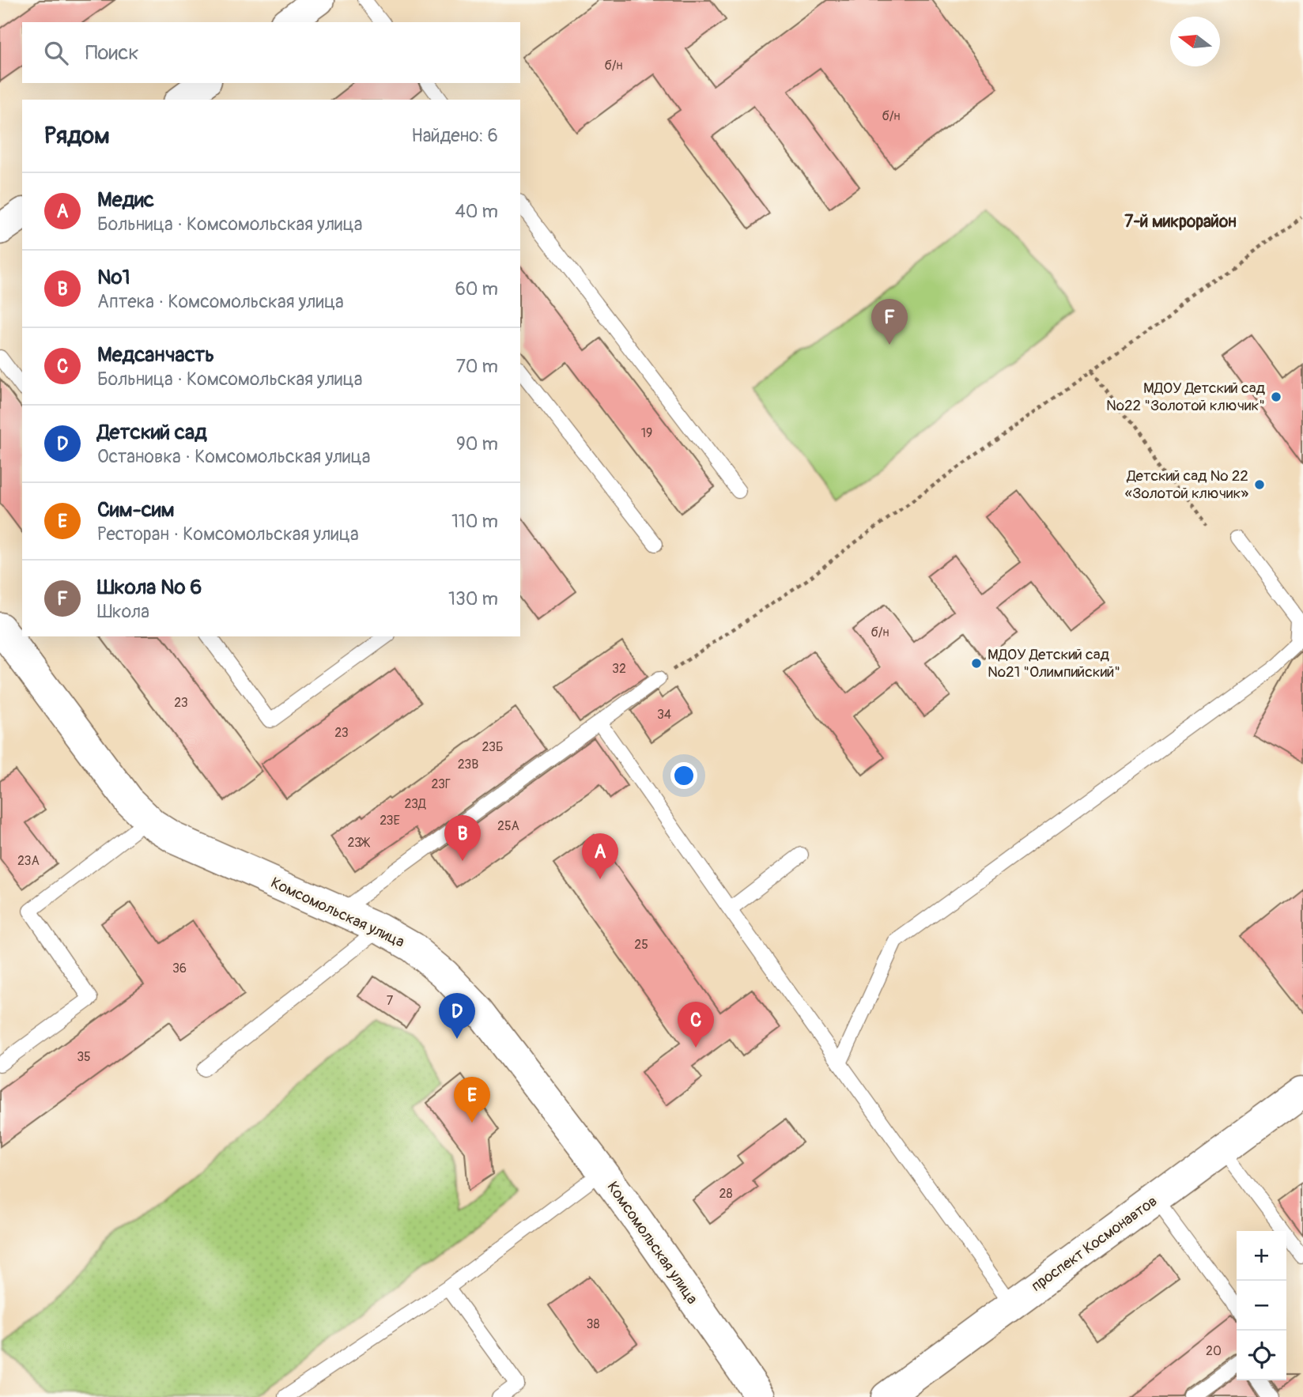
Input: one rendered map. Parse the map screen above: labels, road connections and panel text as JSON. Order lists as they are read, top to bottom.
{
  "streets": {
    "street": ["Комсомольская улица", "проспект Космонавтов"]
  },
  "districts": ["7-й микрорайон"],
  "places": ["МДОУ Детский сад №22 \"Золотой ключик\"", "Детский сад № 22 «Золотой ключик»", "МДОУ Детский сад №21 \"Олимпийский\""],
  "house_numbers": [
    "б/н",
    "б/н",
    "19",
    "б/н",
    "32",
    "23",
    "34",
    "23",
    "23Б",
    "23В",
    "23Г",
    "23Д",
    "23Е",
    "25А",
    "23Ж",
    "23А",
    "25",
    "36",
    "7",
    "35",
    "28",
    "38",
    "20"
  ],
  "north": "left",
  "page": {
    "search": "Поиск",
    "heading": ["Рядом", "Найдено: 6"],
    "list": [
      {
        "mark": "A",
        "name": "Медис",
        "note": "Больница · Комсомольская улица",
        "value": "40 m"
      },
      {
        "mark": "B",
        "name": "№1",
        "note": "Аптека · Комсомольская улица",
        "value": "60 m"
      },
      {
        "mark": "C",
        "name": "Медсанчасть",
        "note": "Больница · Комсомольская улица",
        "value": "70 m"
      },
      {
        "mark": "D",
        "name": "Детский сад",
        "note": "Остановка · Комсомольская улица",
        "value": "90 m"
      },
      {
        "mark": "E",
        "name": "Сим-сим",
        "note": "Ресторан · Комсомольская улица",
        "value": "110 m"
      },
      {
        "mark": "F",
        "name": "Школа № 6",
        "note": "Школа",
        "value": "130 m"
      }
    ],
    "pins": [
      "F",
      "B",
      "A",
      "D",
      "C",
      "E"
    ],
    "map_buttons": ["+", "−"]
  }
}
